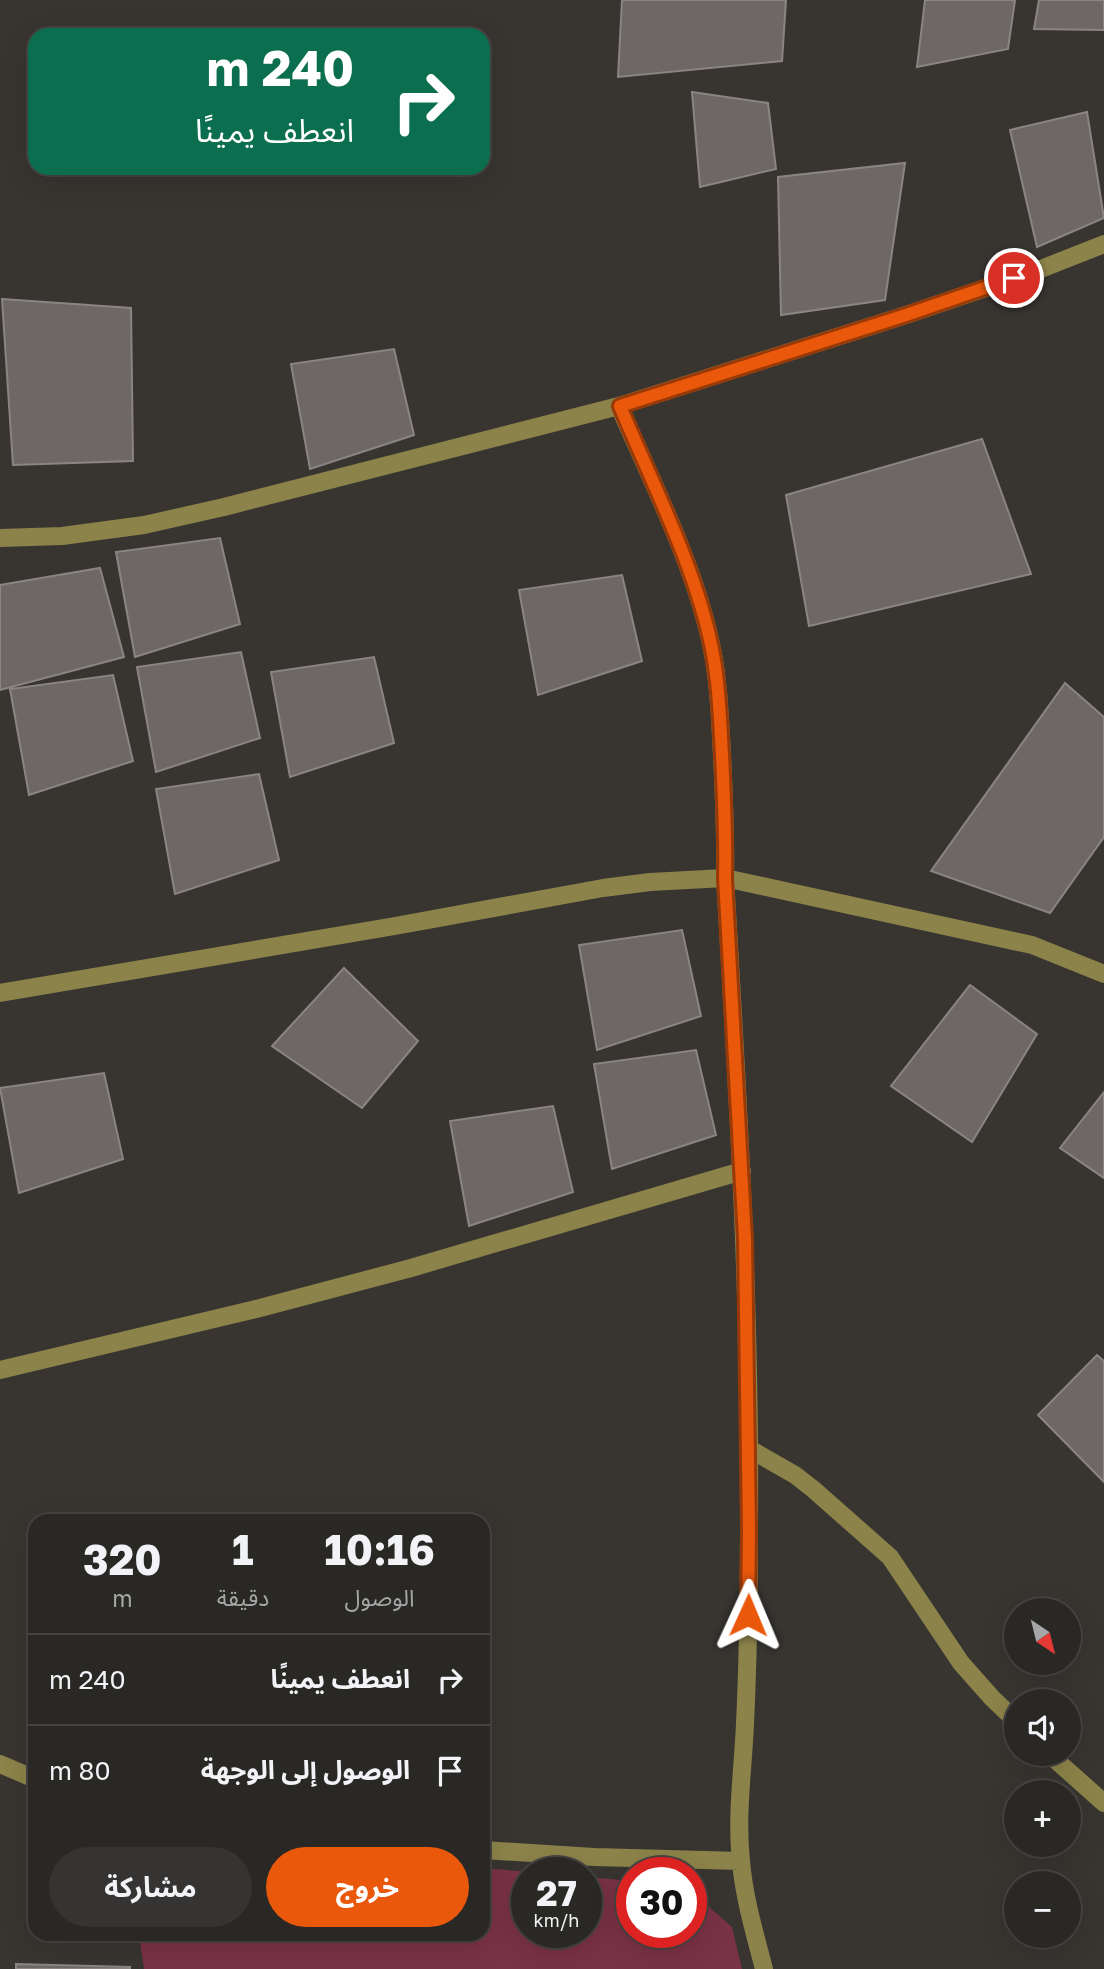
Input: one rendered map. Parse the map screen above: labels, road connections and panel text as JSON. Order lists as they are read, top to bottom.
{
  "north": "bottom right",
  "page": {
    "turn": ["240 m", "انعطف يمينًا"],
    "eta": [
      "10:16",
      "الوصول",
      "1",
      "دقيقة",
      "320",
      "m"
    ],
    "map_buttons": ["+", "−"],
    "list": [
      {
        "name": "انعطف يمينًا",
        "value": "240 m"
      },
      {
        "name": "الوصول إلى الوجهة",
        "value": "80 m"
      }
    ],
    "buttons": ["خروج", "مشاركة"],
    "speed": "27 km/h",
    "limit": "30"
  }
}
